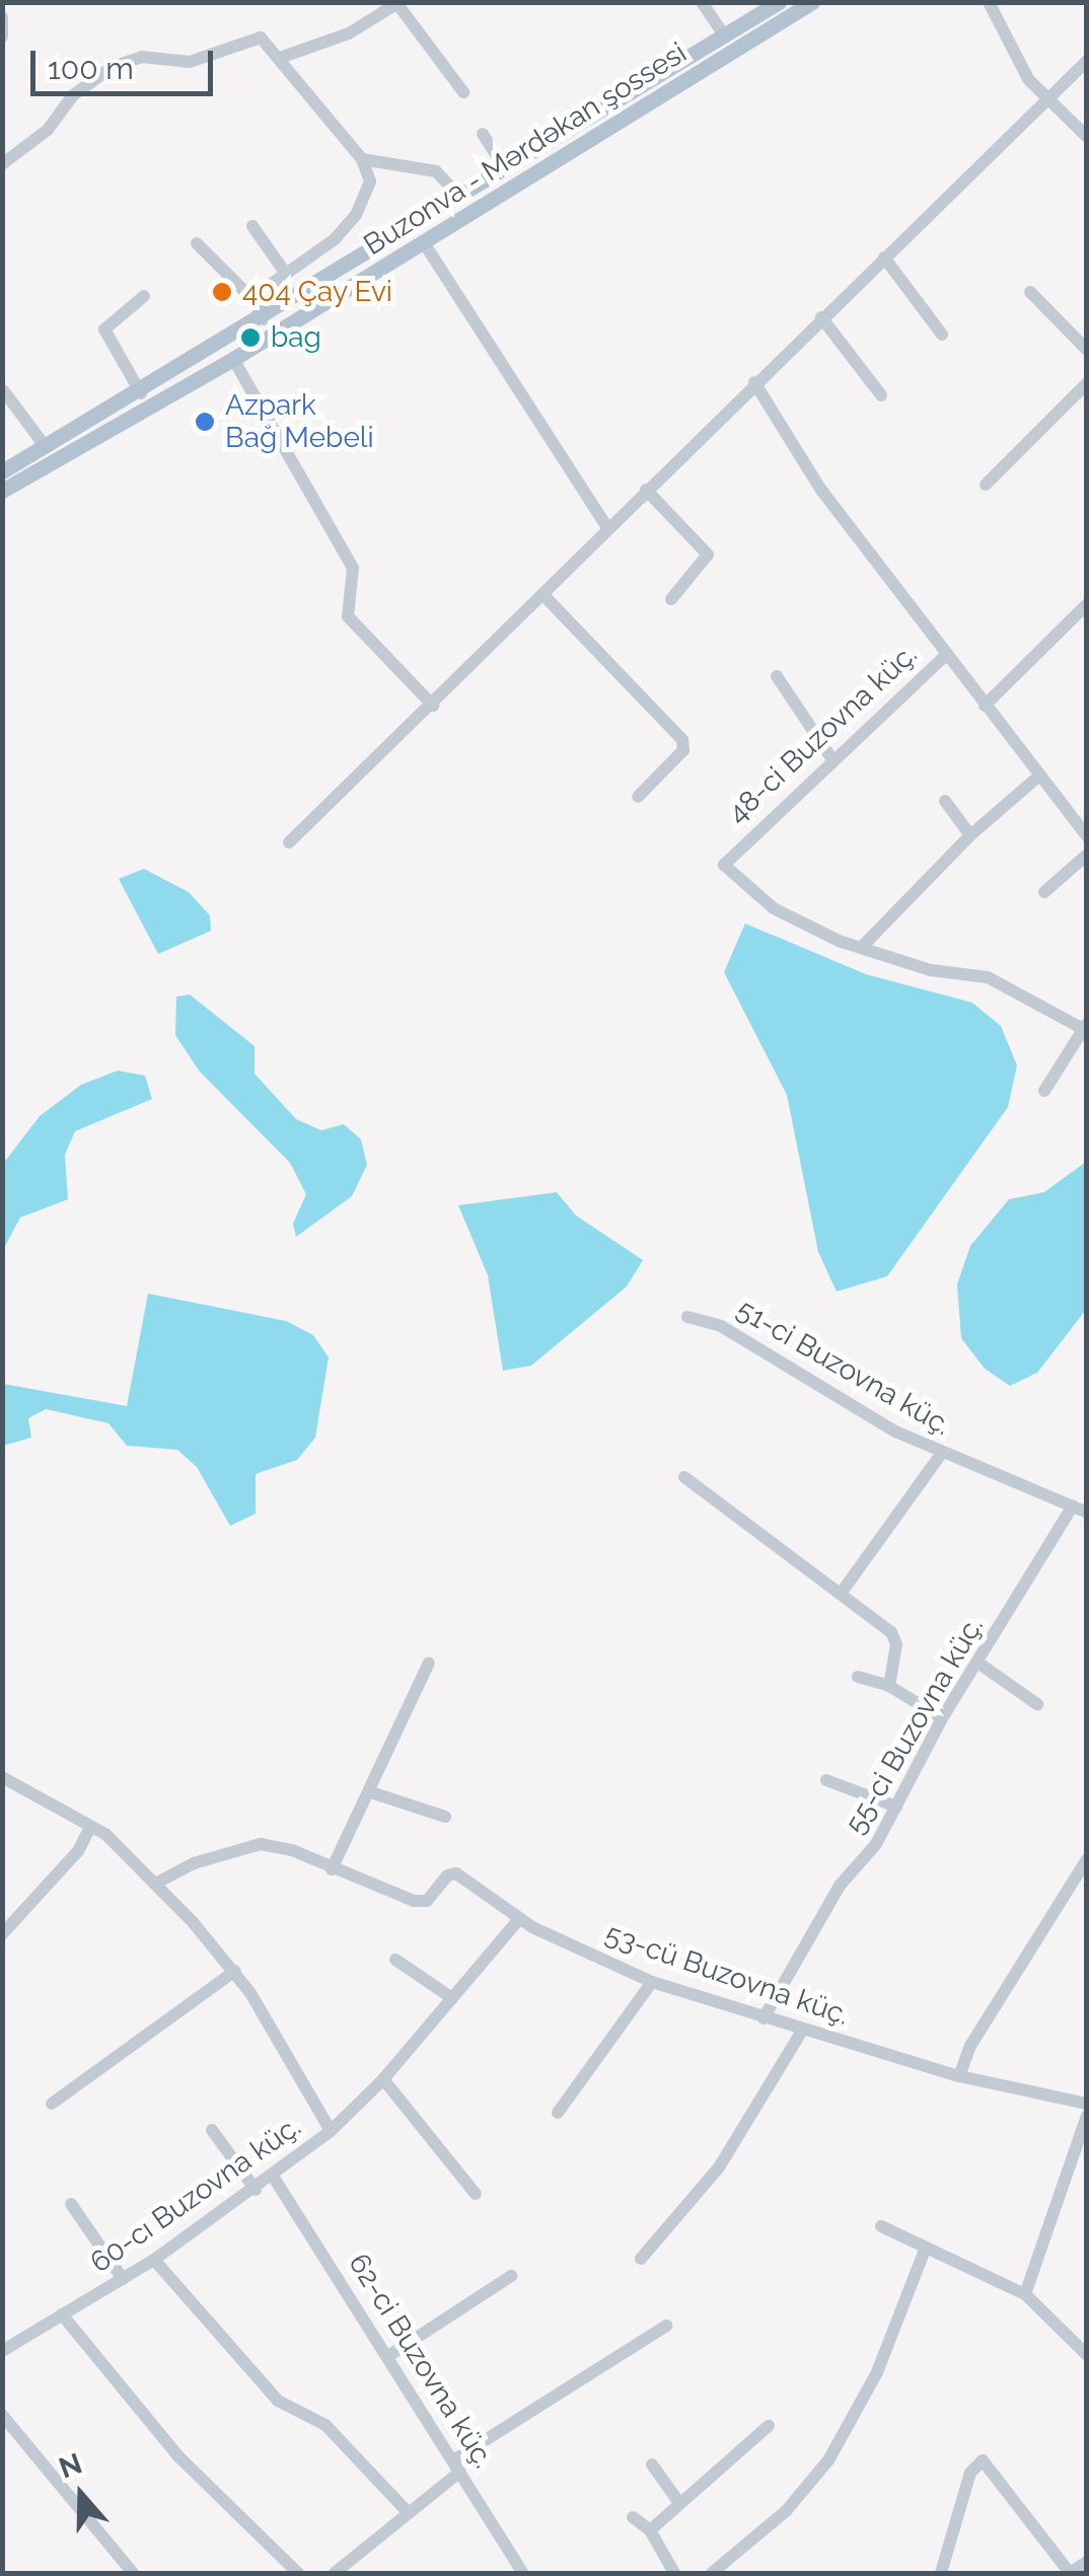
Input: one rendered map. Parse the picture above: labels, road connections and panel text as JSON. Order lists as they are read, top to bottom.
{
  "streets": {
    "main road": ["Buzonva - Mərdəkan şossesi"],
    "street": [
      "48-ci Buzovna küç.",
      "51-ci Buzovna küç.",
      "55-ci Buzovna küç.",
      "53-cü Buzovna küç.",
      "60-cı Buzovna küç.",
      "62-ci Buzovna küç."
    ]
  },
  "crossings": [
    ["51-ci Buzovna küç.", "55-ci Buzovna küç."],
    ["55-ci Buzovna küç.", "53-cü Buzovna küç."],
    ["53-cü Buzovna küç.", "60-cı Buzovna küç."],
    ["60-cı Buzovna küç.", "62-ci Buzovna küç."]
  ],
  "places": ["404 Çay Evi", "bag", "Azpark Bağ Mebeli"],
  "scale_bar": "100 m",
  "north": "top"
}
